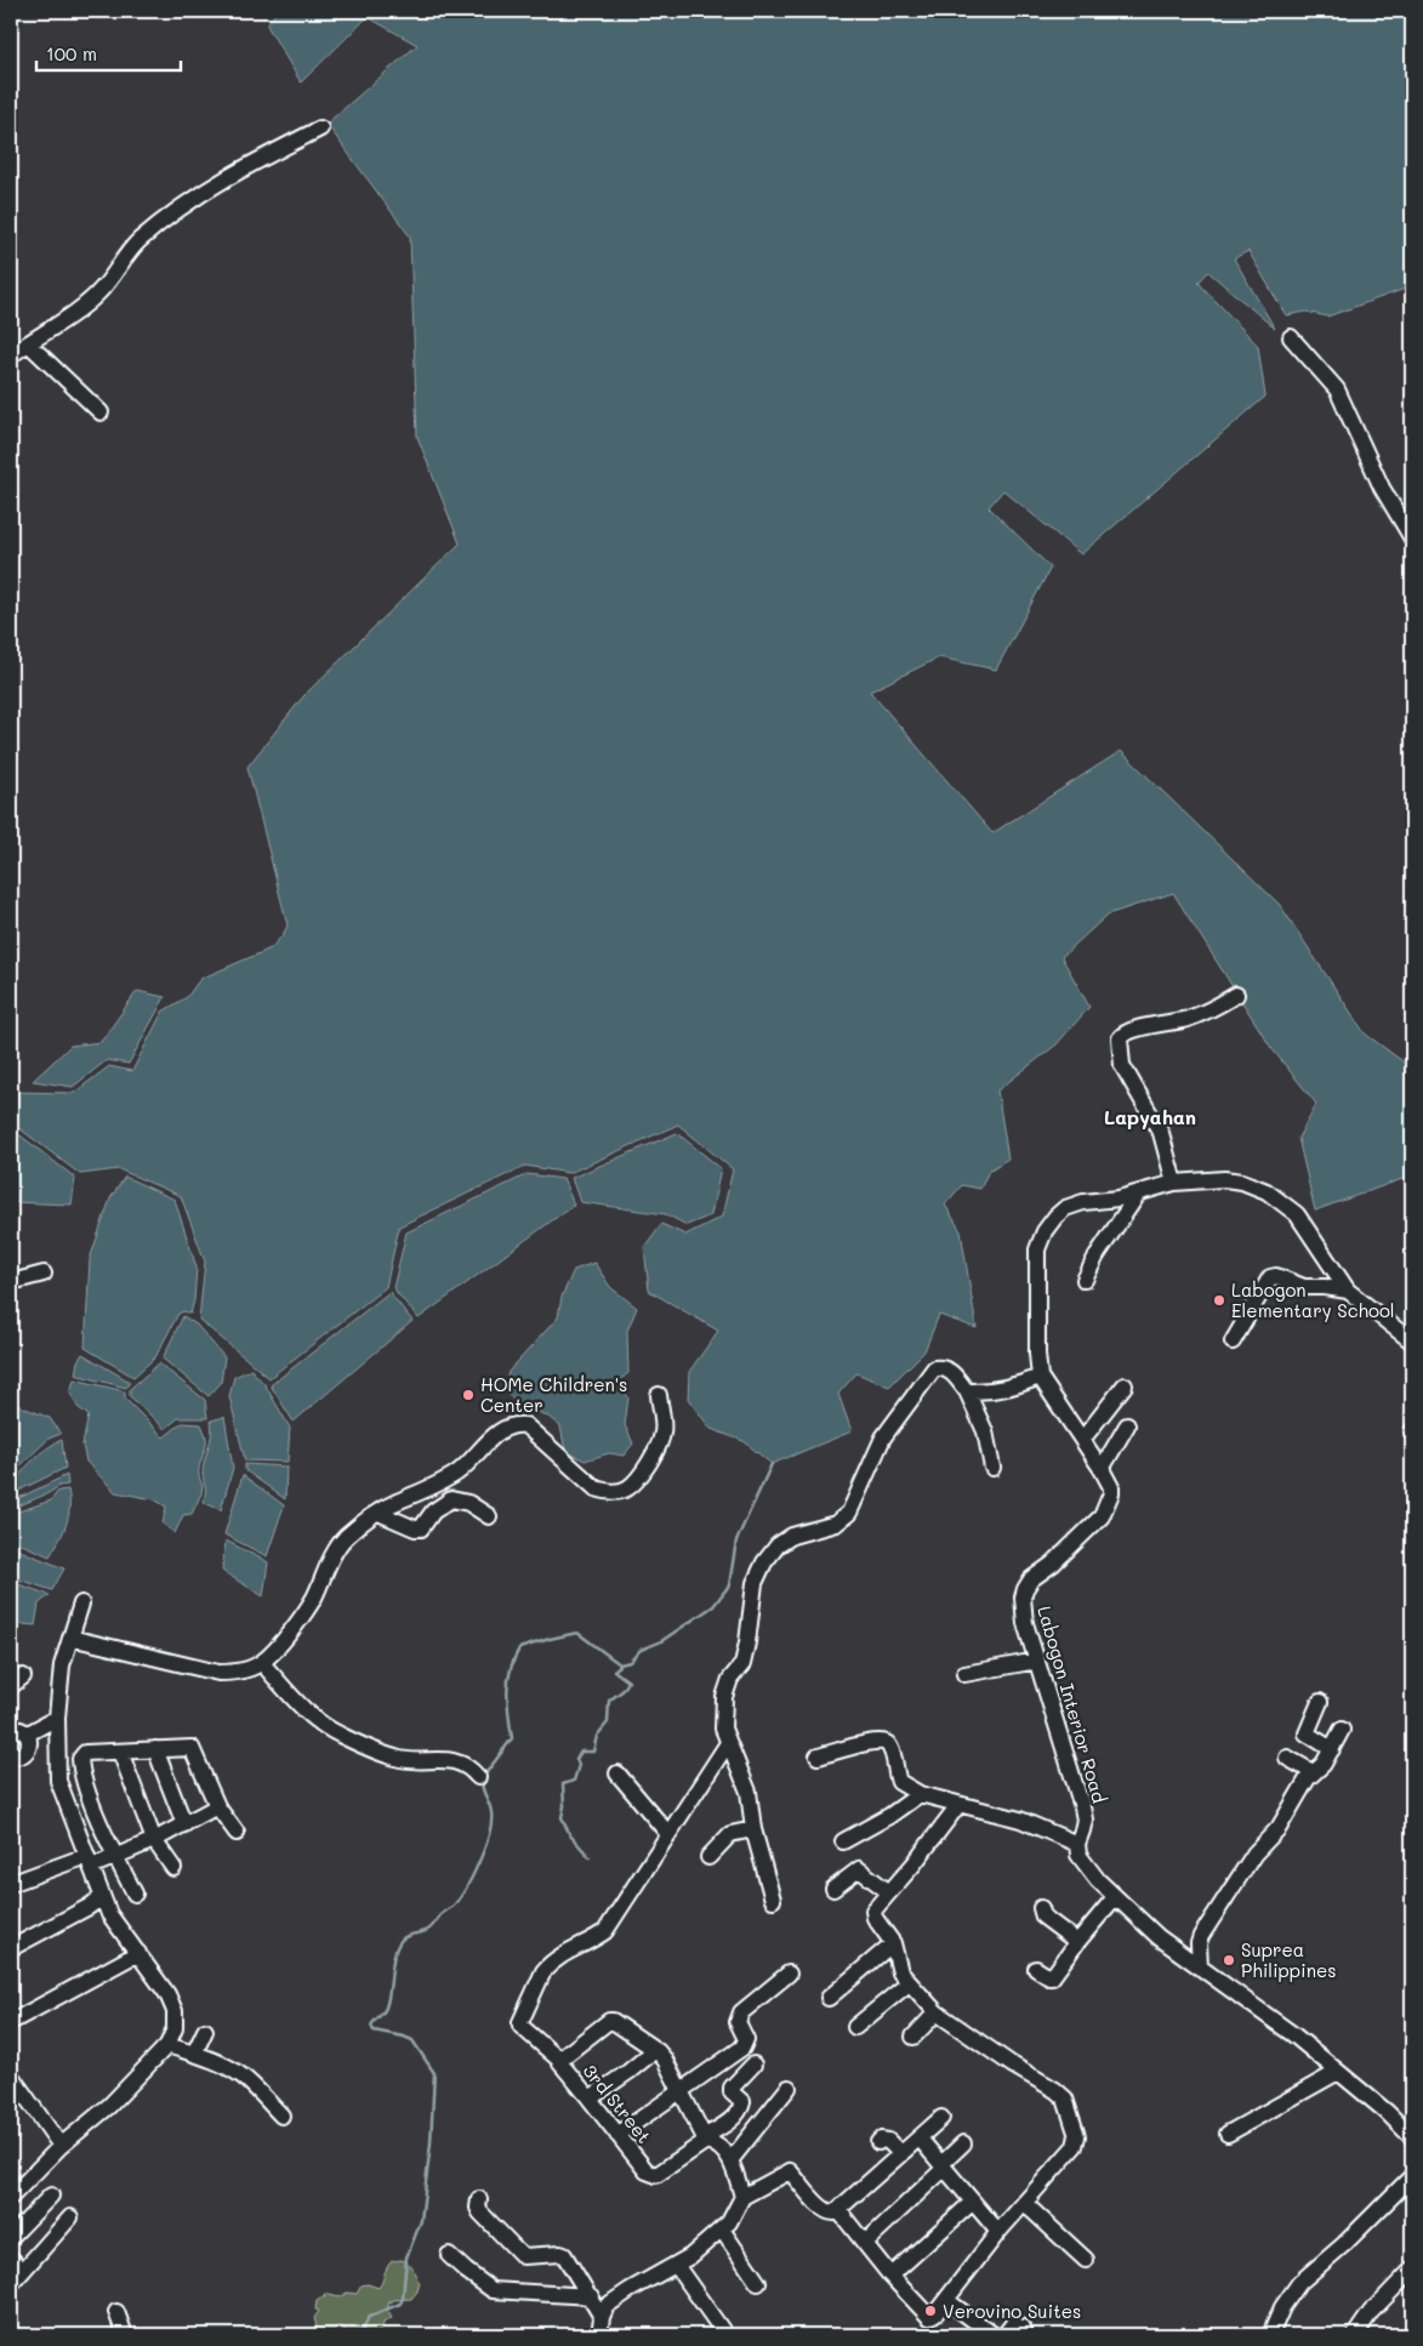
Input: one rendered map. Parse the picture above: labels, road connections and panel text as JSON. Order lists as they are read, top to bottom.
{
  "streets": {
    "street": ["Labogon Interior Road", "3rd Street"]
  },
  "districts": ["Lapyahan"],
  "places": [
    "Labogon Elementary School",
    "HOMe Children's Center",
    "Suprea Philippines",
    "Verovino Suites"
  ],
  "scale_bar": "100 m"
}
